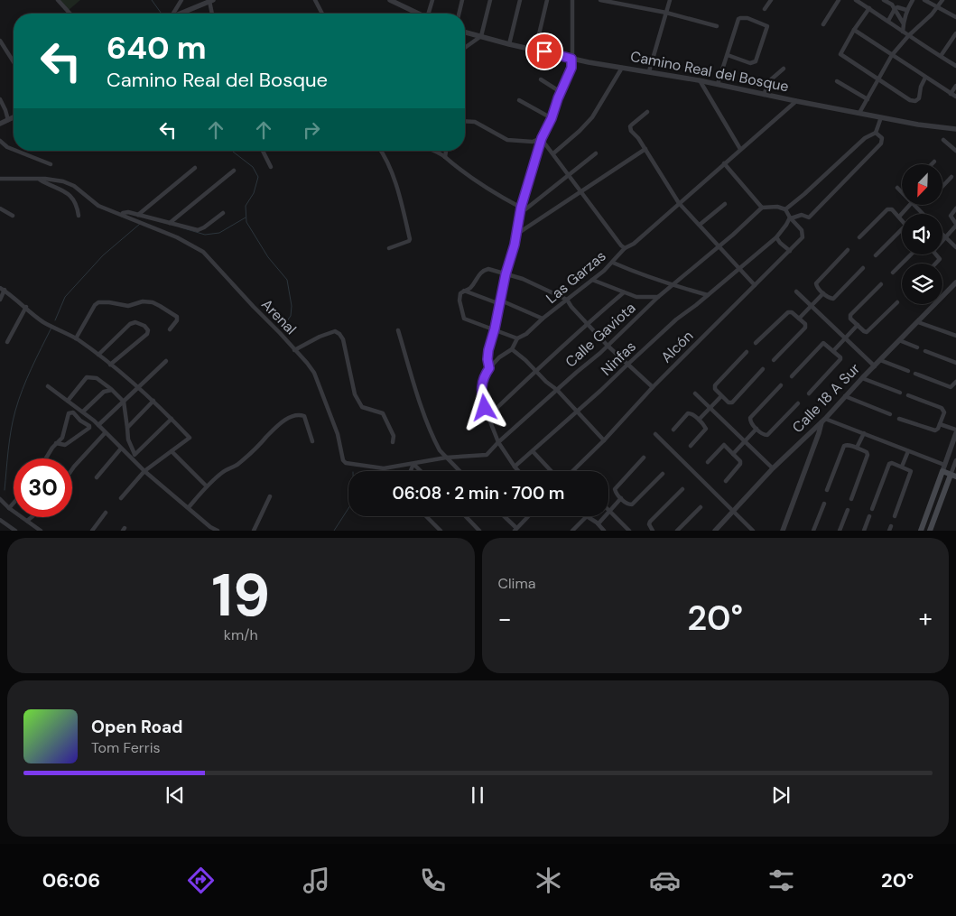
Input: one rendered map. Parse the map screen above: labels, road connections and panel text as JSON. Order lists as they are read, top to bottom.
{
  "streets": {
    "street": [
      "Camino Real del Bosque",
      "Las Garzas",
      "Arenal",
      "Calle Gaviota",
      "Alcón",
      "Ninfas",
      "Calle 18 A Sur"
    ]
  },
  "crossings": [
    ["Camino Real del Bosque", "Las Garzas"],
    ["Arenal", "Calle Gaviota"],
    ["Alcón", "Ninfas"]
  ],
  "north": "bottom left",
  "page": {
    "turn": ["640 m", "Camino Real del Bosque"],
    "limit": "30",
    "trip": "06:08 · 2 min · 700 m",
    "tile": [
      ["19", "km/h"],
      "Clima"
    ],
    "heat": ["−", "20°", "+"],
    "song": ["Open Road", "Tom Ferris"],
    "tabs": ["06:06", "20°"]
  }
}
